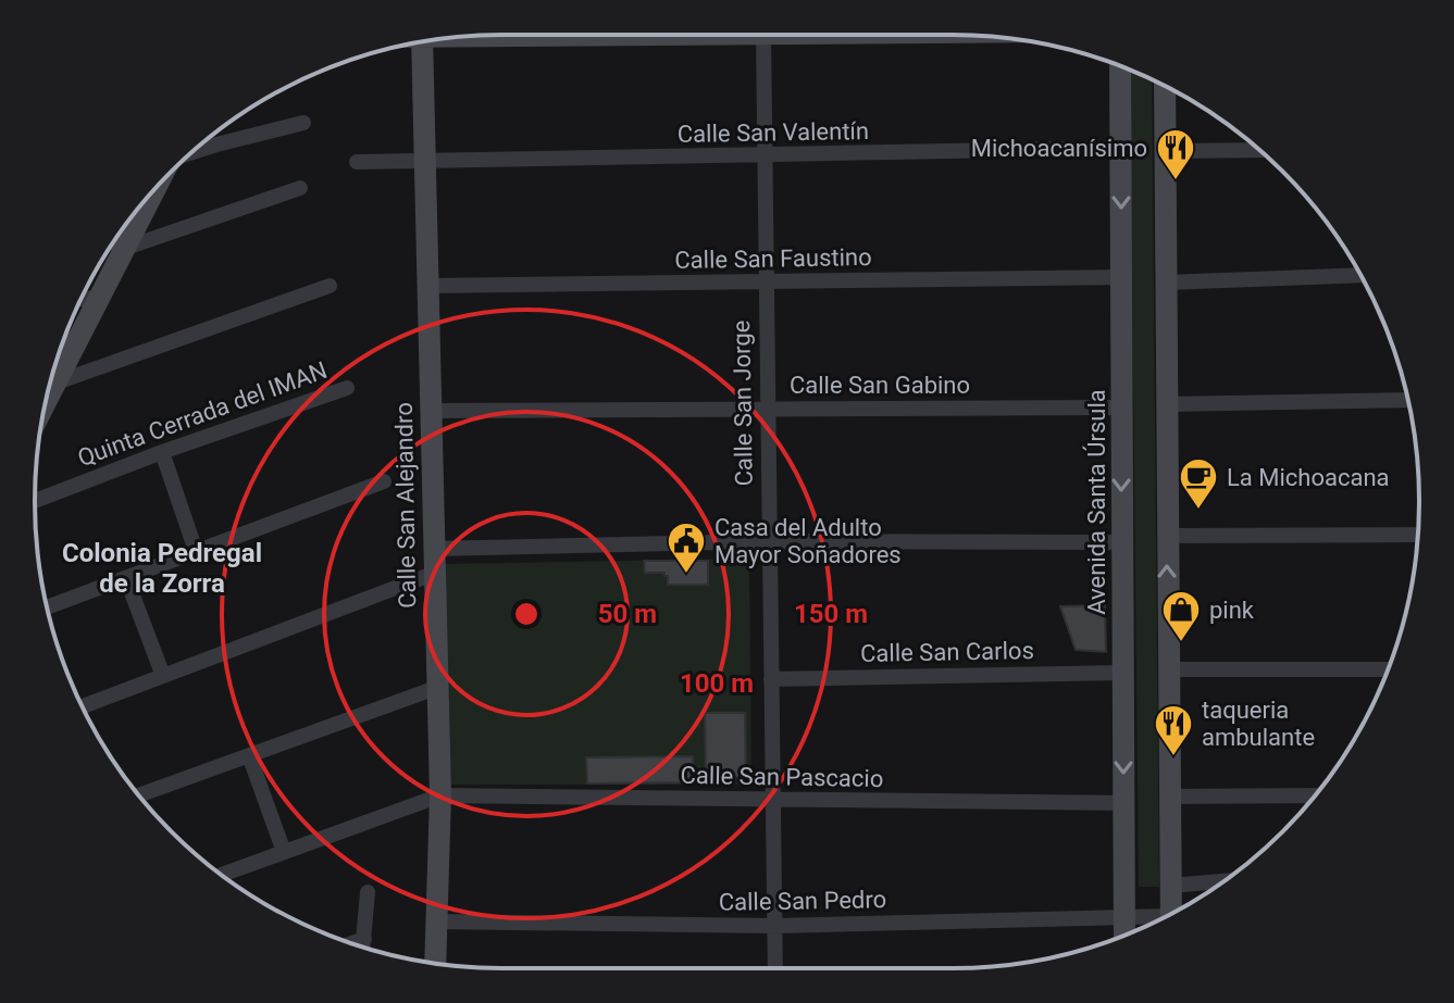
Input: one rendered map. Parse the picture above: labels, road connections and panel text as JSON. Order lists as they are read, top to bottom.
{
  "streets": {
    "street": [
      "Calle San Valentín",
      "Calle San Faustino",
      "Calle San Gabino",
      "Calle San Jorge",
      "Quinta Cerrada del IMAN",
      "Avenida Santa Úrsula",
      "Calle San Alejandro",
      "Calle San Carlos",
      "Calle San Pascacio",
      "Calle San Pedro"
    ]
  },
  "crossings": [
    ["Calle San Valentín", "Calle San Jorge"],
    ["Calle San Valentín", "Avenida Santa Úrsula"],
    ["Calle San Valentín", "Calle San Alejandro"],
    ["Calle San Faustino", "Calle San Jorge"],
    ["Calle San Faustino", "Avenida Santa Úrsula"],
    ["Calle San Faustino", "Calle San Alejandro"],
    ["Calle San Gabino", "Calle San Jorge"],
    ["Calle San Gabino", "Avenida Santa Úrsula"],
    ["Calle San Gabino", "Calle San Alejandro"],
    ["Calle San Jorge", "Calle San Carlos"],
    ["Calle San Jorge", "Calle San Pascacio"],
    ["Calle San Jorge", "Calle San Pedro"],
    ["Avenida Santa Úrsula", "Calle San Carlos"],
    ["Avenida Santa Úrsula", "Calle San Pascacio"],
    ["Avenida Santa Úrsula", "Calle San Pedro"],
    ["Calle San Alejandro", "Calle San Pascacio"],
    ["Calle San Alejandro", "Calle San Pedro"]
  ],
  "districts": ["Colonia Pedregal de la Zorra"],
  "places": {
    "restaurant": ["Michoacanísimo", "taqueria ambulante"],
    "cafe": ["La Michoacana"],
    "public building": ["Casa del Adulto Mayor Soñadores"],
    "shop": ["pink"]
  },
  "rings": ["50 m", "150 m", "100 m"]
}
